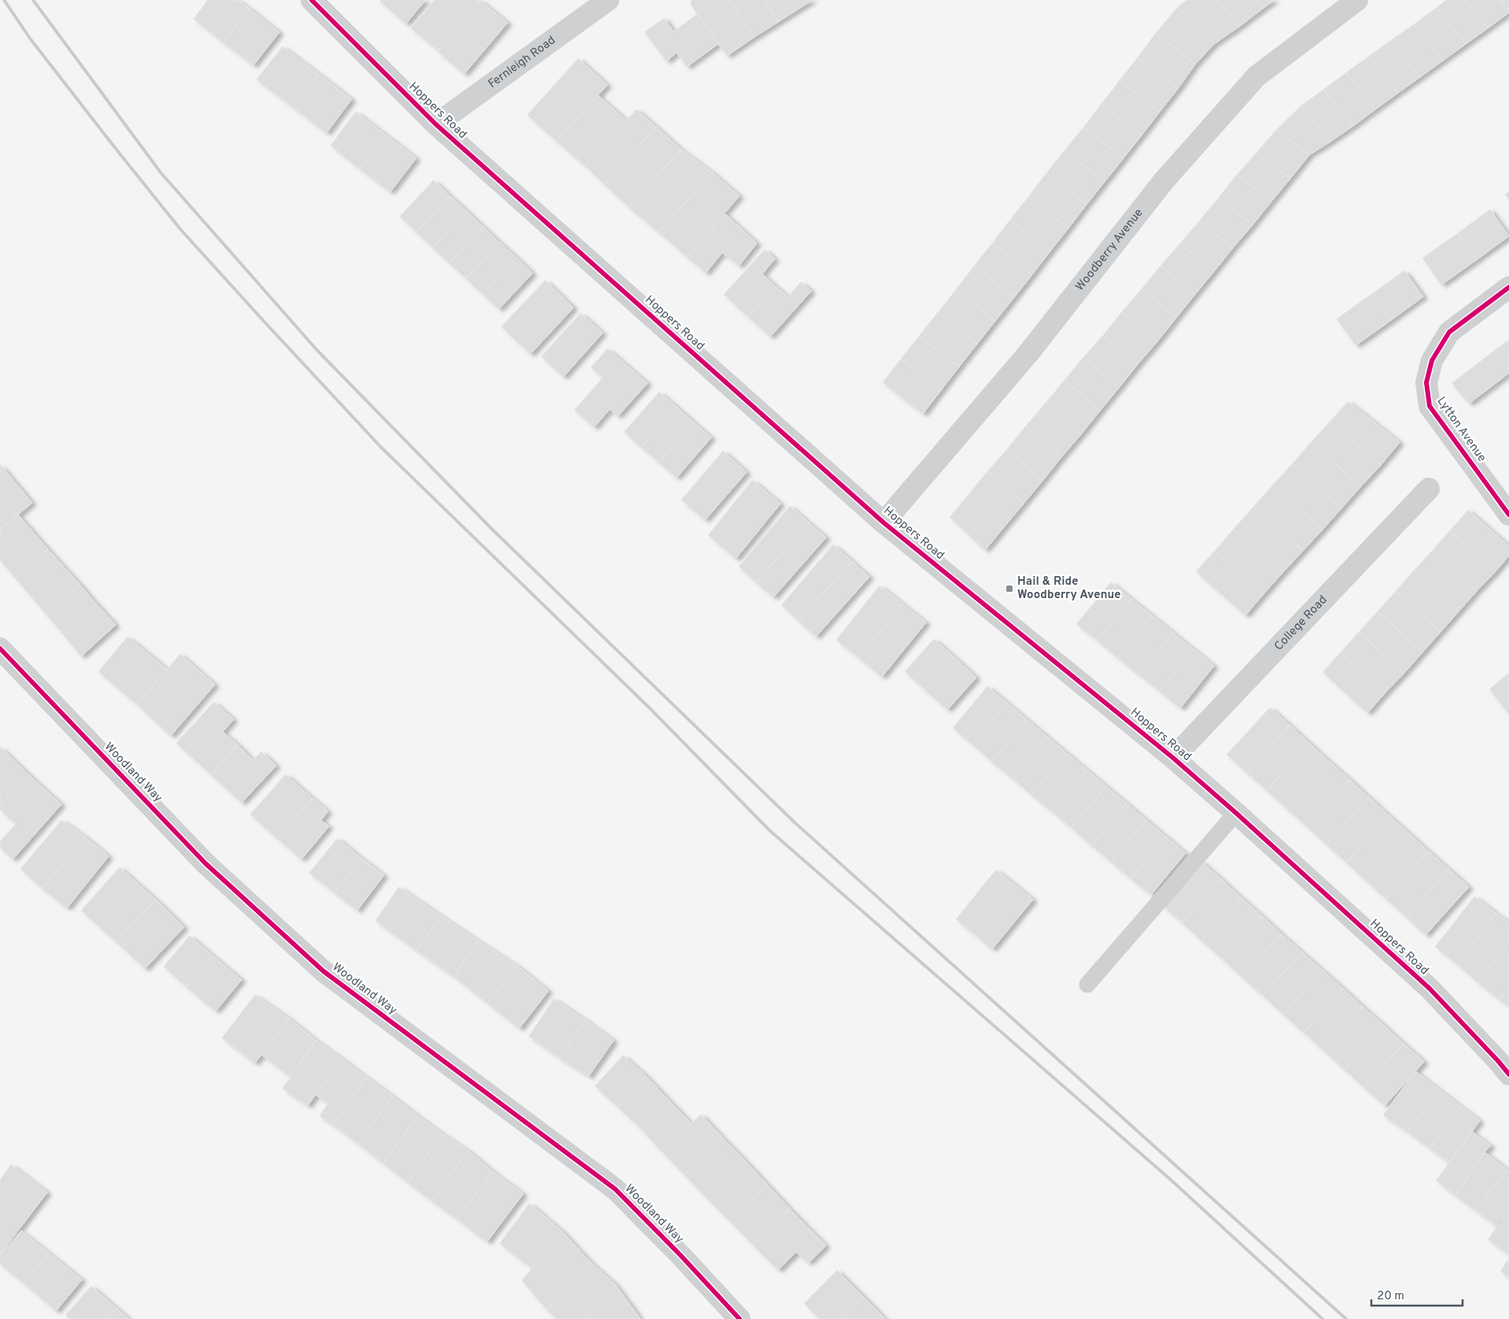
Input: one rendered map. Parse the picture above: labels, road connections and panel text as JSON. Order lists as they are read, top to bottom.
{
  "streets": {
    "street": [
      "Fernleigh Road",
      "Hoppers Road",
      "Woodberry Avenue",
      "Lytton Avenue",
      "College Road",
      "Woodland Way"
    ]
  },
  "crossings": [
    ["Fernleigh Road", "Hoppers Road"],
    ["Hoppers Road", "Woodberry Avenue"],
    ["Hoppers Road", "College Road"]
  ],
  "places": {
    "transit": ["Hail & Ride Woodberry Avenue"]
  },
  "scale_bar": "20 m"
}
